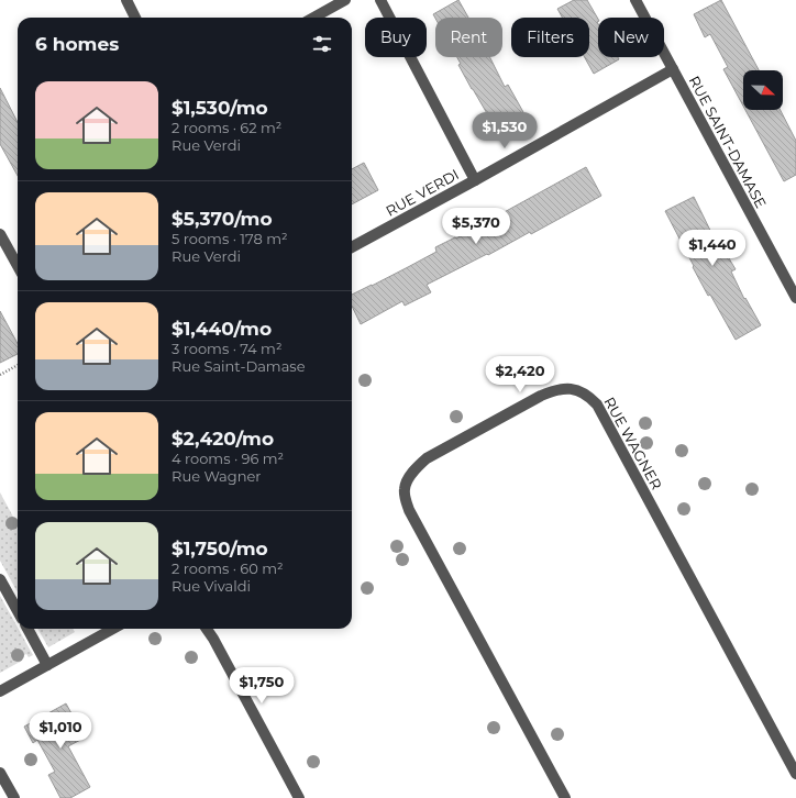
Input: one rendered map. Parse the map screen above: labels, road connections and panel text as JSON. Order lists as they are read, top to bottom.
{
  "streets": {
    "street": ["RUE SAINT-DAMASE", "RUE VERDI", "RUE WAGNER"]
  },
  "crossings": [
    ["RUE SAINT-DAMASE", "RUE VERDI"]
  ],
  "north": "right",
  "page": {
    "chip": [
      "Buy",
      "Rent",
      "Filters",
      "New"
    ],
    "heading": "6 homes",
    "list": [
      {
        "name": "$1,530/mo",
        "note": "2 rooms · 62 m² · Rue Verdi"
      },
      {
        "name": "$5,370/mo",
        "note": "5 rooms · 178 m² · Rue Verdi"
      },
      {
        "name": "$1,440/mo",
        "note": "3 rooms · 74 m² · Rue Saint-Damase"
      },
      {
        "name": "$2,420/mo",
        "note": "4 rooms · 96 m² · Rue Wagner"
      },
      {
        "name": "$1,750/mo",
        "note": "2 rooms · 60 m² · Rue Vivaldi"
      }
    ],
    "price": [
      "$1,530",
      "$5,370",
      "$1,440",
      "$2,420",
      "$1,750",
      "$1,010"
    ]
  }
}
